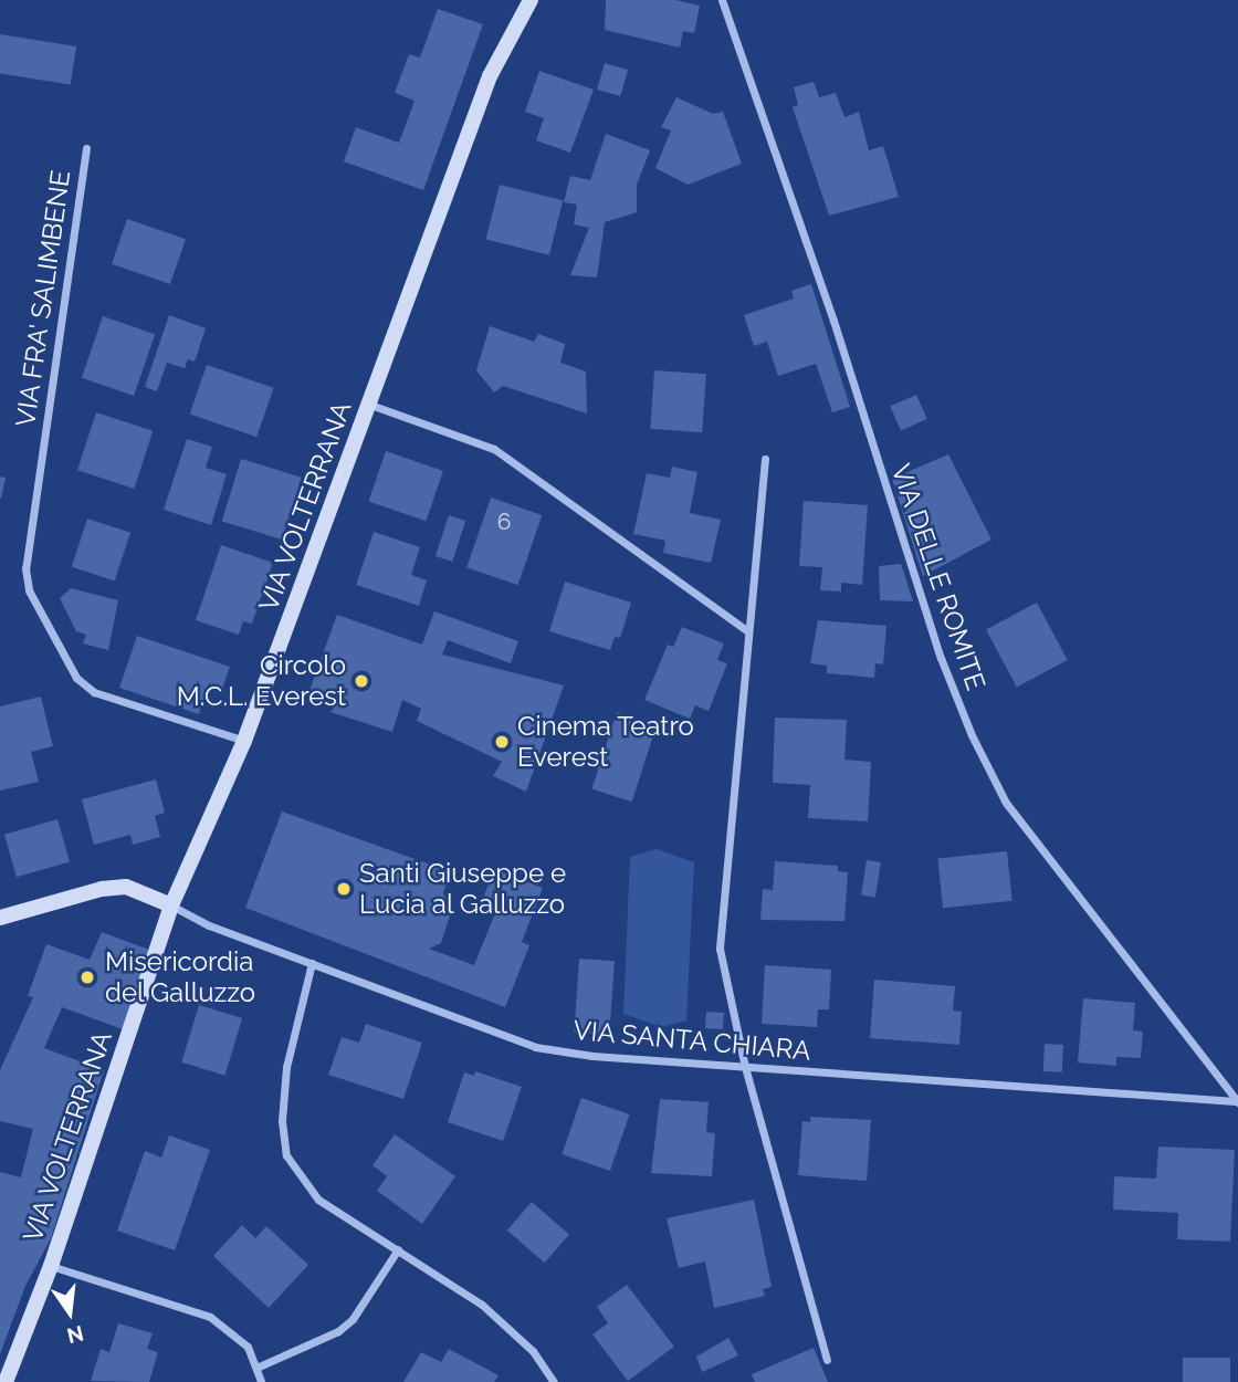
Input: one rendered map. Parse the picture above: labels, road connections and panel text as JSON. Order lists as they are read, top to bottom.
{
  "streets": {
    "main road": ["VIA VOLTERRANA"],
    "street": ["VIA FRA' SALIMBENE", "VIA DELLE ROMITE", "VIA SANTA CHIARA"]
  },
  "crossings": [
    ["VIA FRA' SALIMBENE", "VIA VOLTERRANA"],
    ["VIA VOLTERRANA", "VIA SANTA CHIARA"],
    ["VIA DELLE ROMITE", "VIA SANTA CHIARA"]
  ],
  "places": [
    "Circolo M.C.L. Everest",
    "Cinema Teatro Everest",
    "Santi Giuseppe e Lucia al Galluzzo",
    "Misericordia del Galluzzo"
  ],
  "house_numbers": ["6"],
  "north": "bottom"
}
